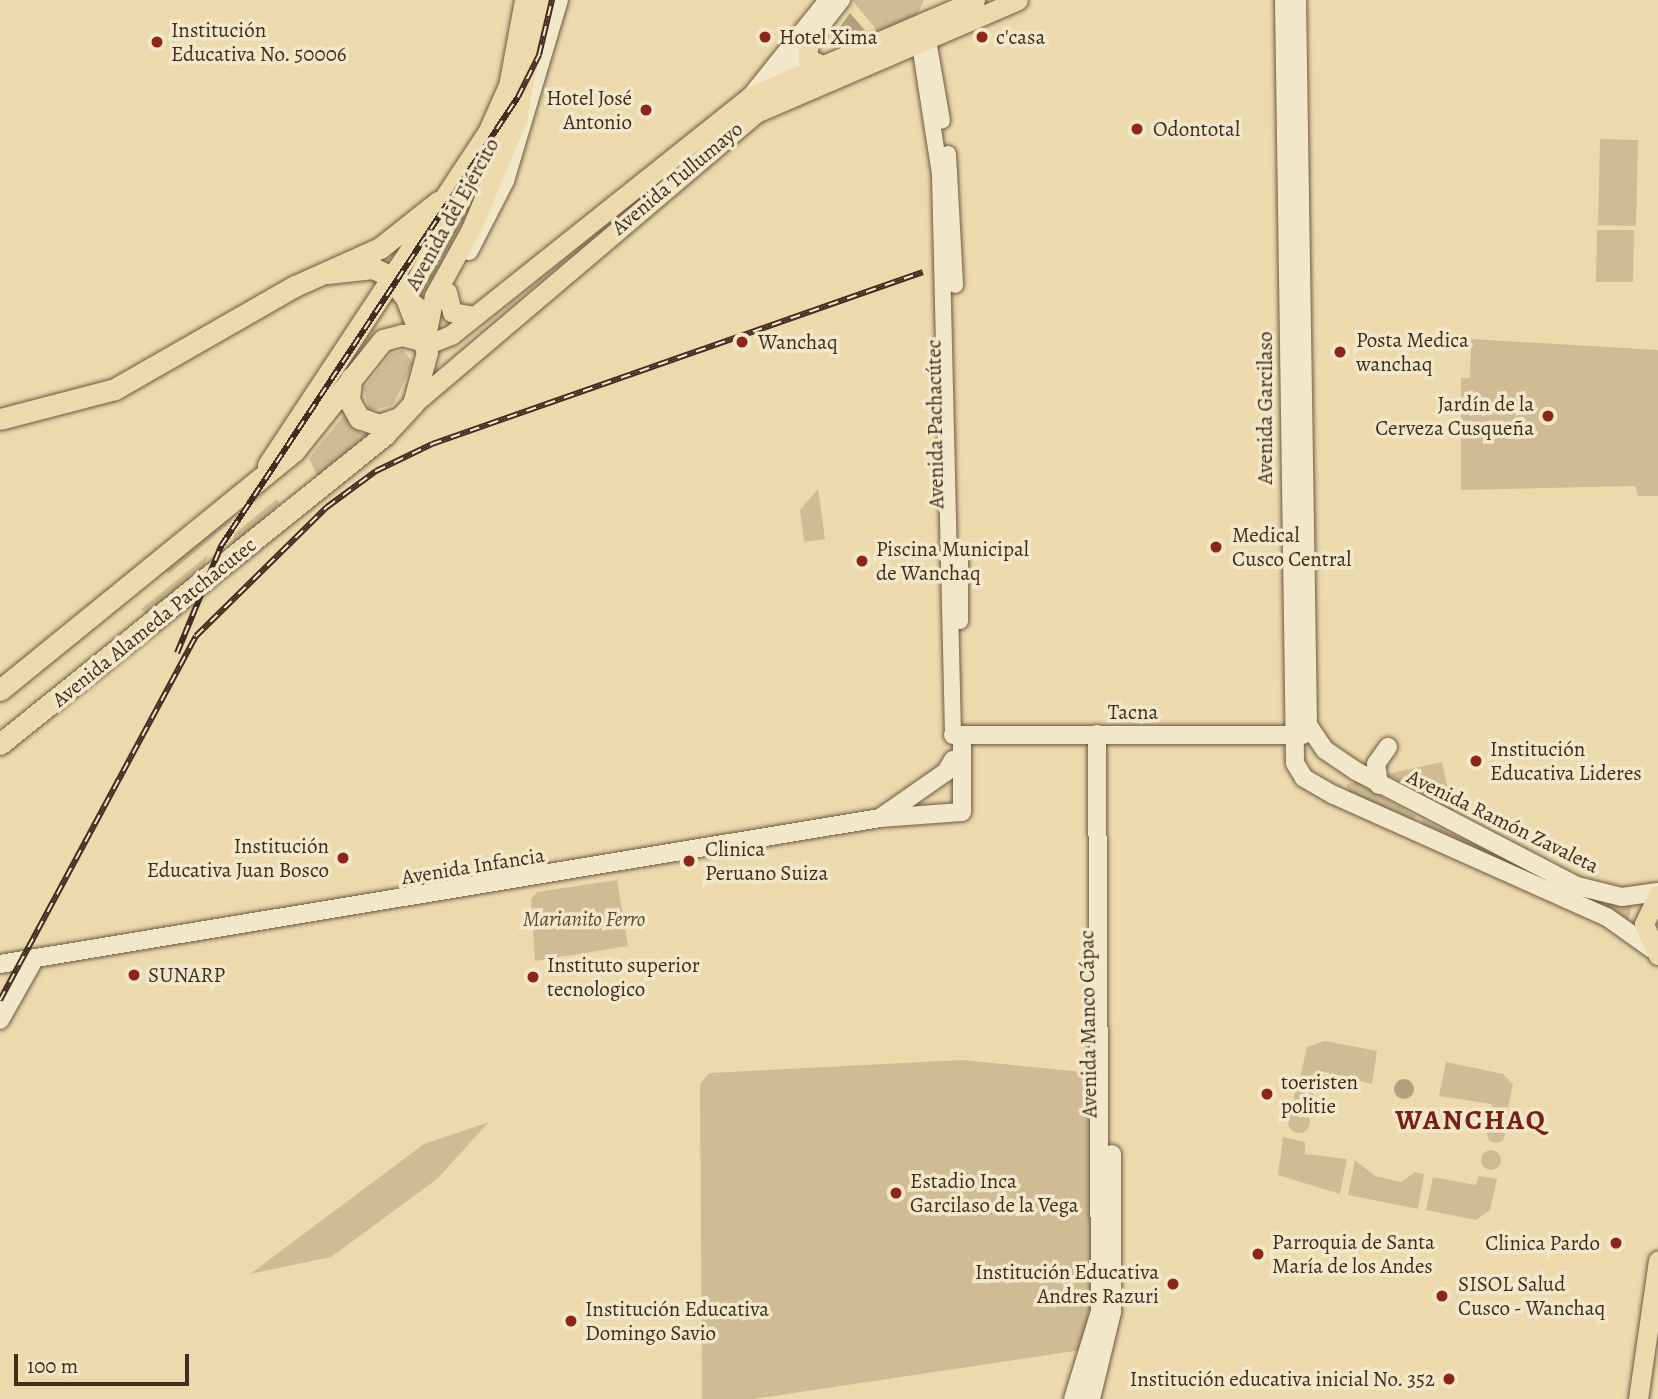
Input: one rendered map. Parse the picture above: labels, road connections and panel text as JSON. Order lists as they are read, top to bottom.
{
  "streets": {
    "highway": ["Avenida Tullumayo", "Avenida del Ejército", "Avenida Alameda Patchacutec"],
    "main road": [
      "Avenida Garcilaso",
      "Avenida Pachacútec",
      "Tacna",
      "Avenida Ramón Zavaleta",
      "Avenida Infancia",
      "Avenida Manco Cápac"
    ]
  },
  "crossings": [
    ["Avenida Tullumayo", "Avenida del Ejército"],
    ["Avenida Tullumayo", "Avenida Pachacútec"],
    ["Avenida Tullumayo", "Avenida Alameda Patchacutec"],
    ["Avenida del Ejército", "Avenida Alameda Patchacutec"],
    ["Avenida Garcilaso", "Tacna"],
    ["Avenida Garcilaso", "Avenida Ramón Zavaleta"],
    ["Avenida Pachacútec", "Tacna"],
    ["Avenida Pachacútec", "Avenida Infancia"],
    ["Tacna", "Avenida Ramón Zavaleta"],
    ["Tacna", "Avenida Manco Cápac"]
  ],
  "districts": ["WANCHAQ"],
  "parks": ["Marianito Ferro"],
  "places": [
    "Hotel Xima",
    "c'casa",
    "Institución Educativa No. 50006",
    "Hotel José Antonio",
    "Odontotal",
    "Wanchaq",
    "Posta Medica wanchaq",
    "Jardín de la Cerveza Cusqueña",
    "Medical Cusco Central",
    "Piscina Municipal de Wanchaq",
    "Institución Educativa Lideres",
    "Institución Educativa Juan Bosco",
    "Clinica Peruano Suiza",
    "SUNARP",
    "Instituto superior tecnologico",
    "toeristen politie",
    "Estadio Inca Garcilaso de la Vega",
    "Clinica Pardo",
    "Parroquia de Santa María de los Andes",
    "Institución Educativa Andres Razuri",
    "SISOL Salud Cusco - Wanchaq",
    "Institución Educativa Domingo Savio",
    "Institución educativa inicial No. 352"
  ],
  "scale_bar": "100 m"
}
